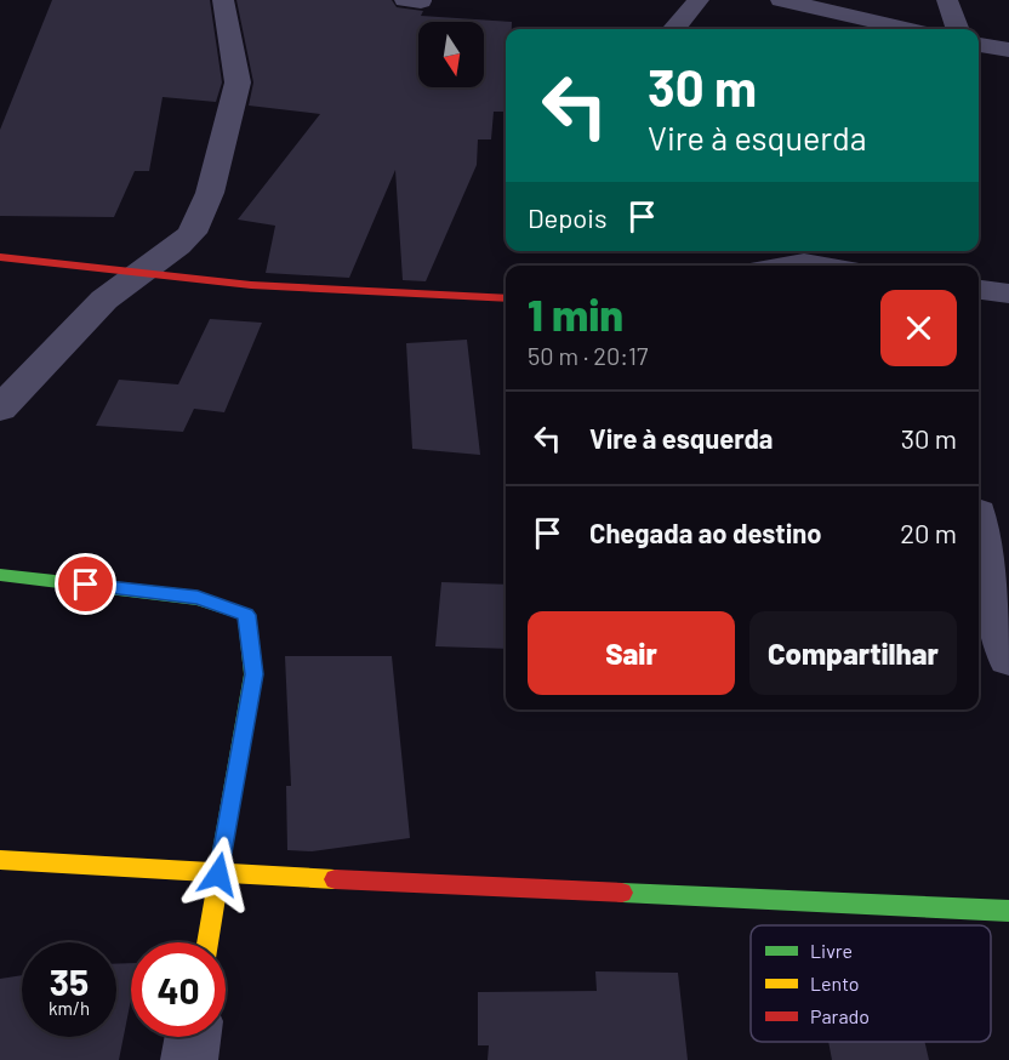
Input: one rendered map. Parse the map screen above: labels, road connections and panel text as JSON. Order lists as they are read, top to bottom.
{
  "legend": ["Livre", "Lento", "Parado"],
  "north": "bottom",
  "page": {
    "turn": ["30 m", "Vire à esquerda"],
    "then": "Depois",
    "heading": ["1 min", "50 m · 20:17"],
    "list": [
      {
        "name": "Vire à esquerda",
        "value": "30 m"
      },
      {
        "name": "Chegada ao destino",
        "value": "20 m"
      }
    ],
    "buttons": ["Sair", "Compartilhar"],
    "speed": "35 km/h",
    "limit": "40"
  }
}
